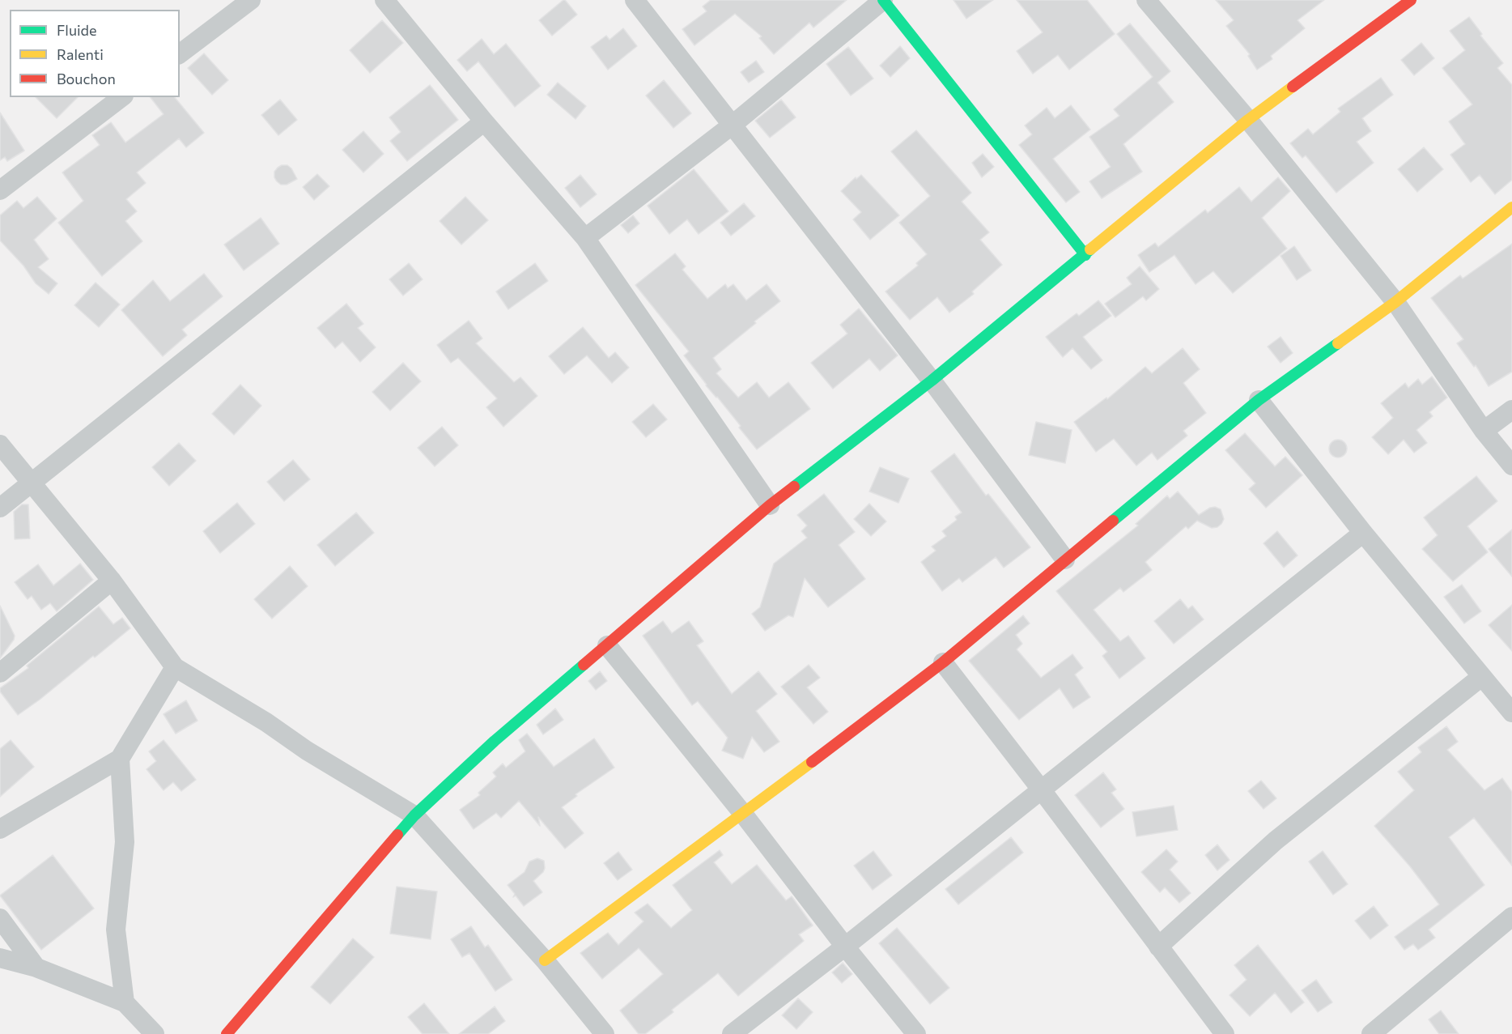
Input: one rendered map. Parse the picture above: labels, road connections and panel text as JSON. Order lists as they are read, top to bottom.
{
  "legend": ["Fluide", "Ralenti", "Bouchon"]
}
